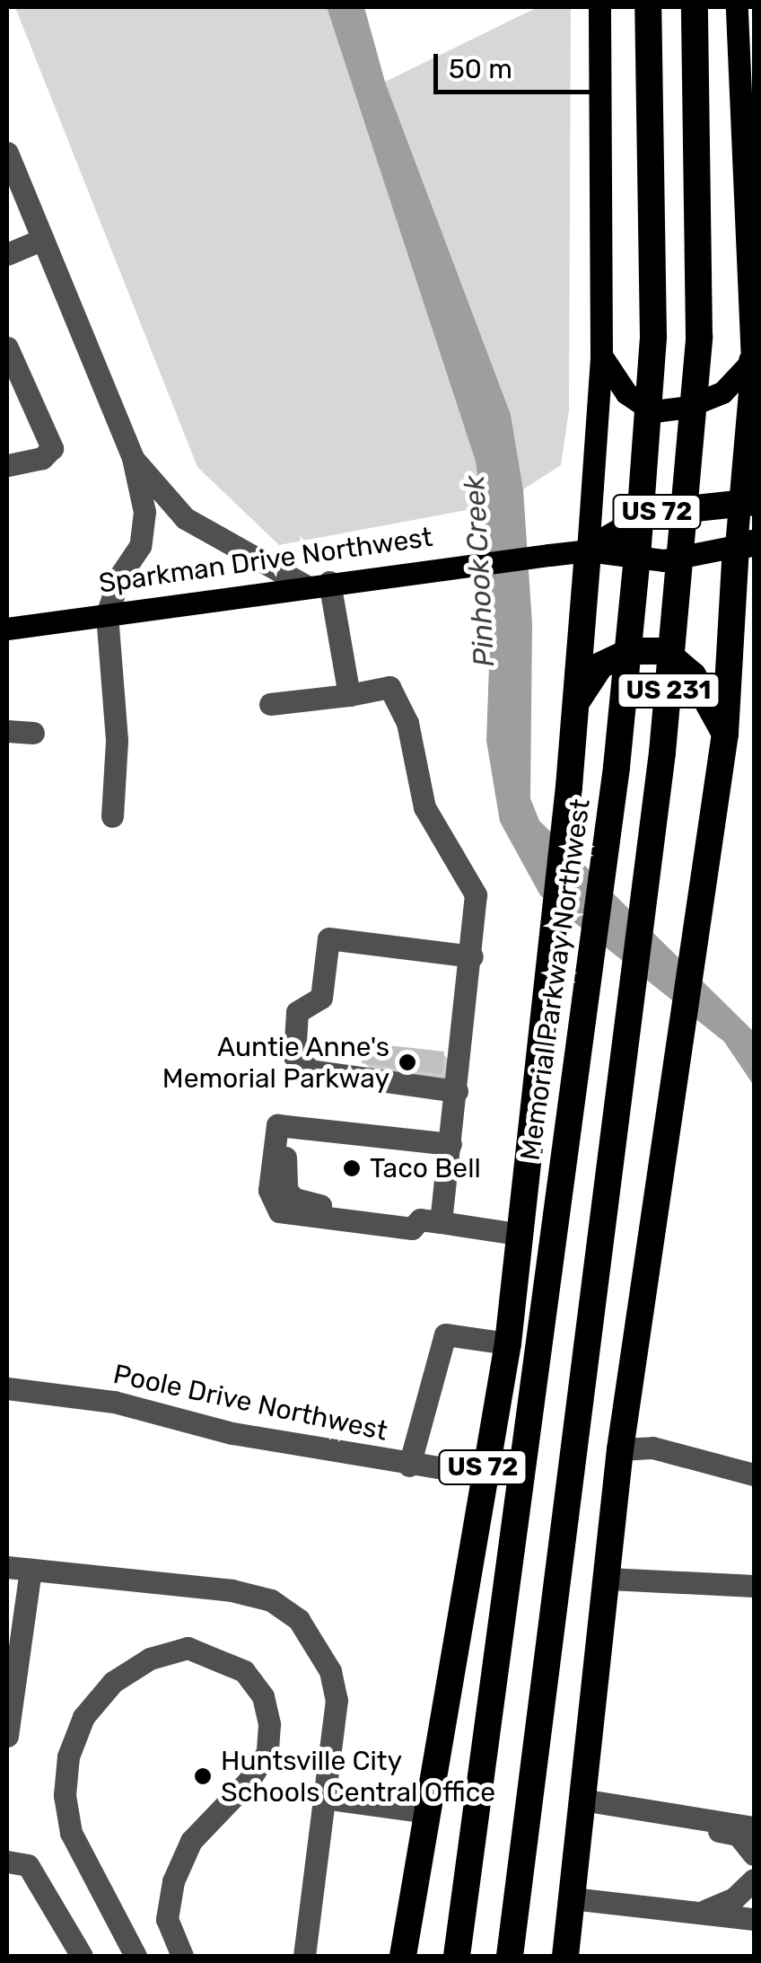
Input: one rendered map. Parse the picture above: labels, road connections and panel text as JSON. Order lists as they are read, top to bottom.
{
  "streets": {
    "highway": [
      "US 72",
      "Sparkman Drive Northwest",
      "US 231",
      "Memorial Parkway Northwest"
    ],
    "street": ["Poole Drive Northwest"]
  },
  "crossings": [
    ["US 72", "Sparkman Drive Northwest"],
    ["US 72", "Poole Drive Northwest"]
  ],
  "water": ["Pinhook Creek"],
  "places": ["Auntie Anne's Memorial Parkway", "Taco Bell", "Huntsville City Schools Central Office"],
  "scale_bar": "50 m"
}
